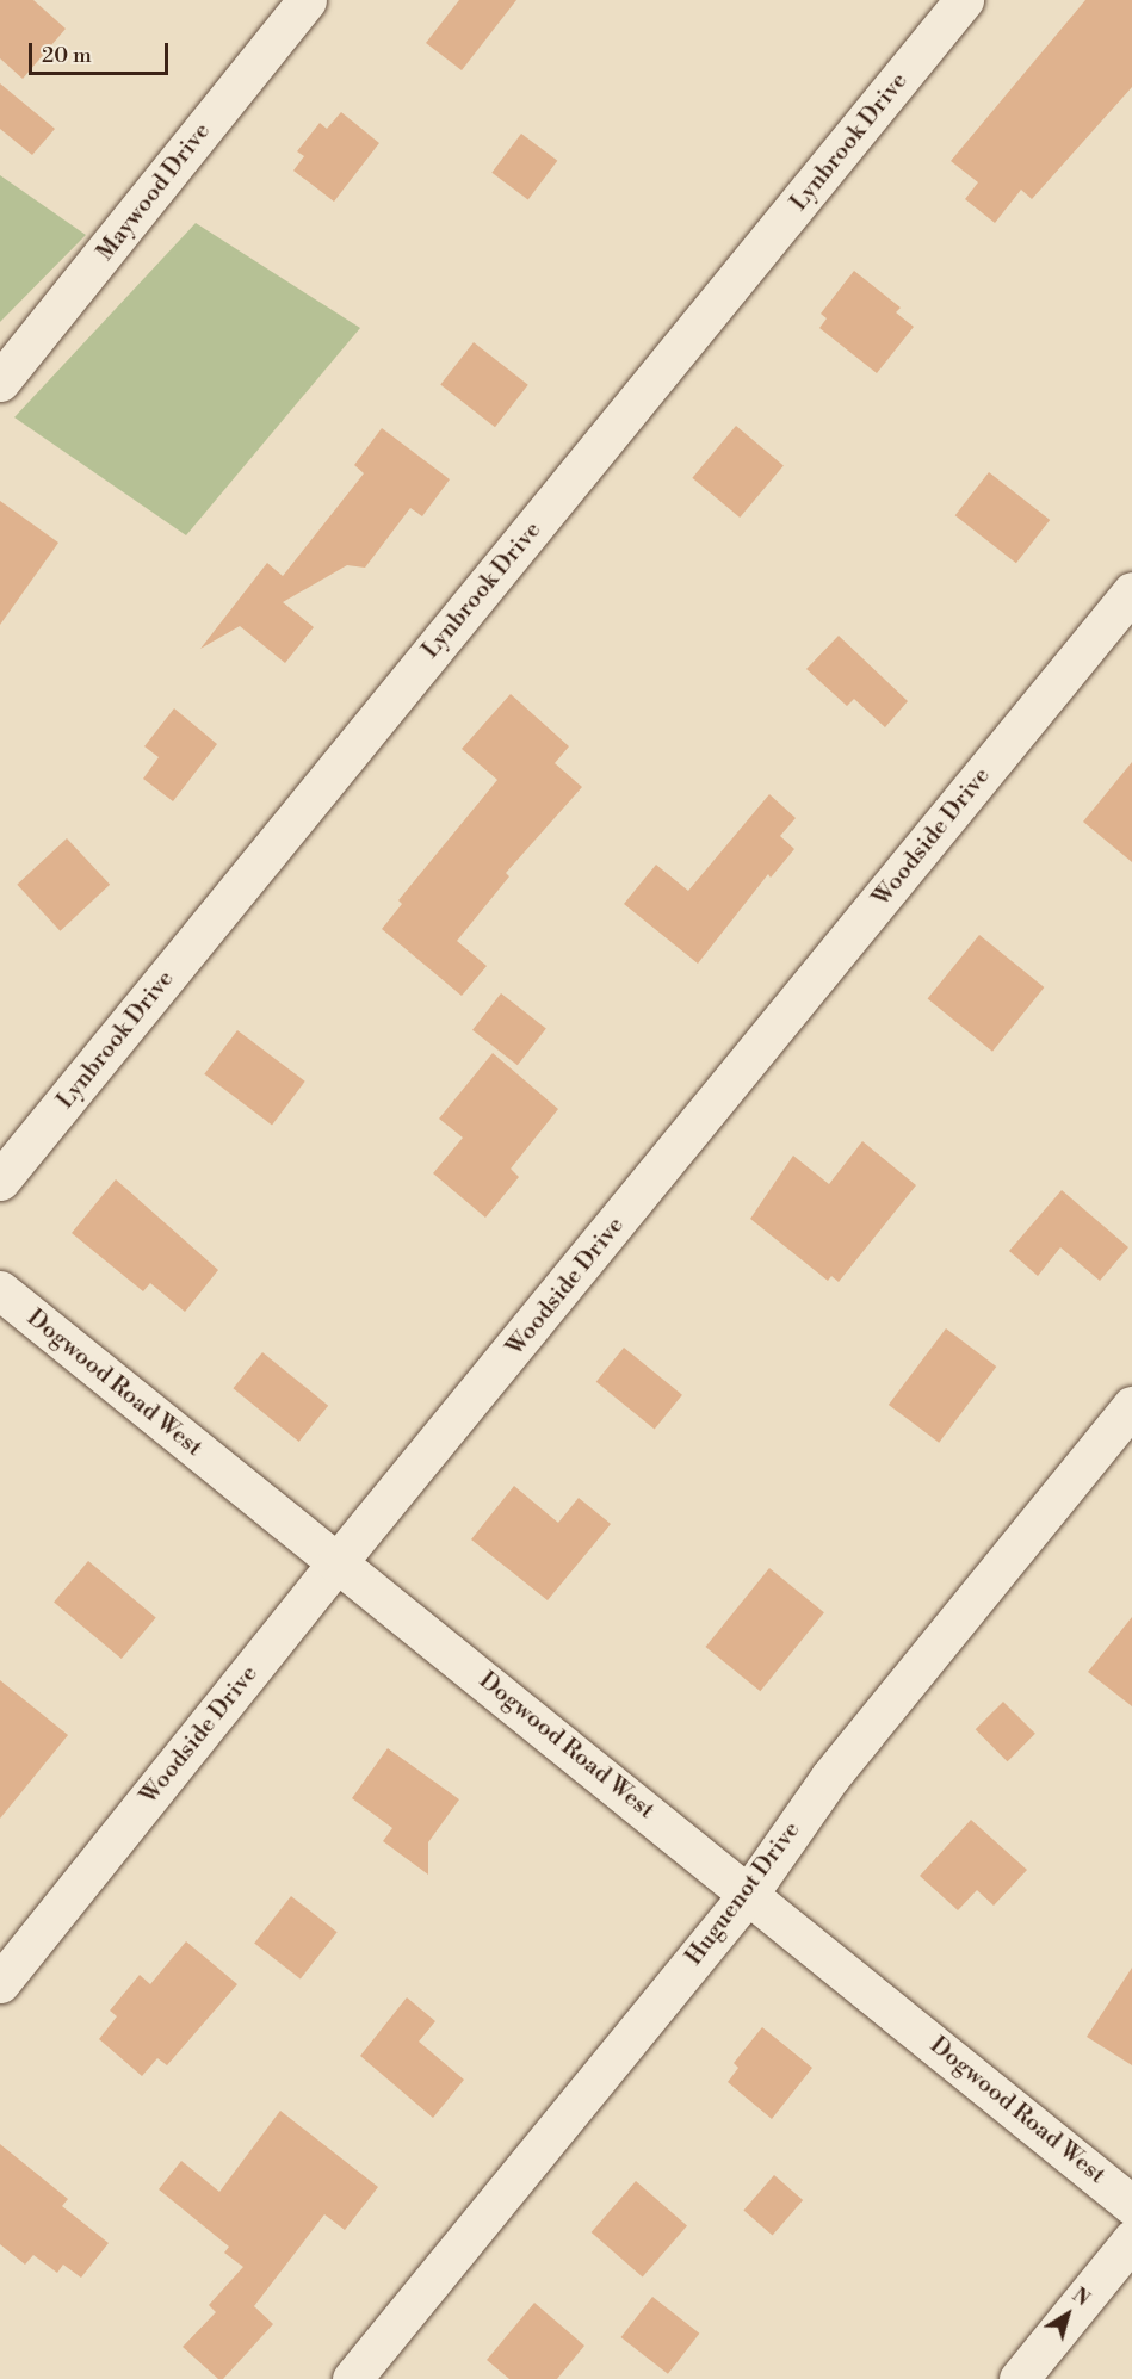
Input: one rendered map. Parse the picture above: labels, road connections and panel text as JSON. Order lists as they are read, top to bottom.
{
  "streets": {
    "street": [
      "Lynbrook Drive",
      "Maywood Drive",
      "Woodside Drive",
      "Dogwood Road West",
      "Huguenot Drive"
    ]
  },
  "crossings": [
    ["Woodside Drive", "Dogwood Road West"],
    ["Dogwood Road West", "Huguenot Drive"]
  ],
  "scale_bar": "20 m",
  "north": "top right"
}
